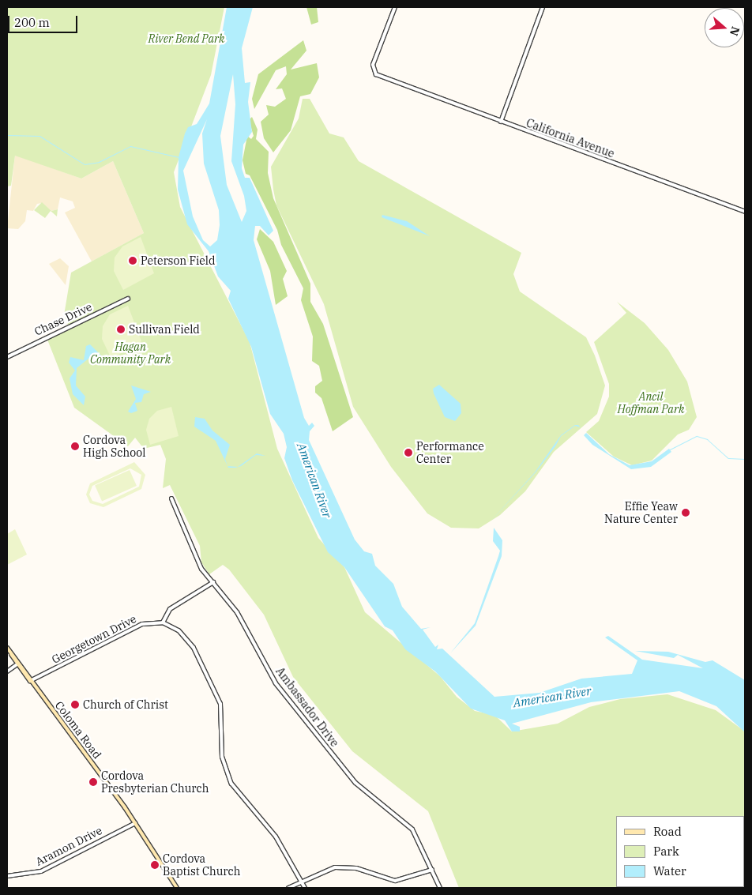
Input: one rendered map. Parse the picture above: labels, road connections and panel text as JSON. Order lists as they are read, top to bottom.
{
  "streets": {
    "main road": ["Coloma Road"],
    "street": [
      "California Avenue",
      "Chase Drive",
      "Georgetown Drive",
      "Ambassador Drive",
      "Aramon Drive"
    ]
  },
  "crossings": [
    ["Georgetown Drive", "Coloma Road"],
    ["Coloma Road", "Aramon Drive"]
  ],
  "water": ["American River"],
  "parks": ["River Bend Park", "Hagan Community Park", "Ancil Hoffman Park"],
  "places": [
    "Peterson Field",
    "Sullivan Field",
    "Cordova High School",
    "Performance Center",
    "Effie Yeaw Nature Center",
    "Church of Christ",
    "Cordova Presbyterian Church",
    "Cordova Baptist Church"
  ],
  "legend": ["Road", "Park", "Water"],
  "scale_bar": "200 m",
  "north": "right"
}
